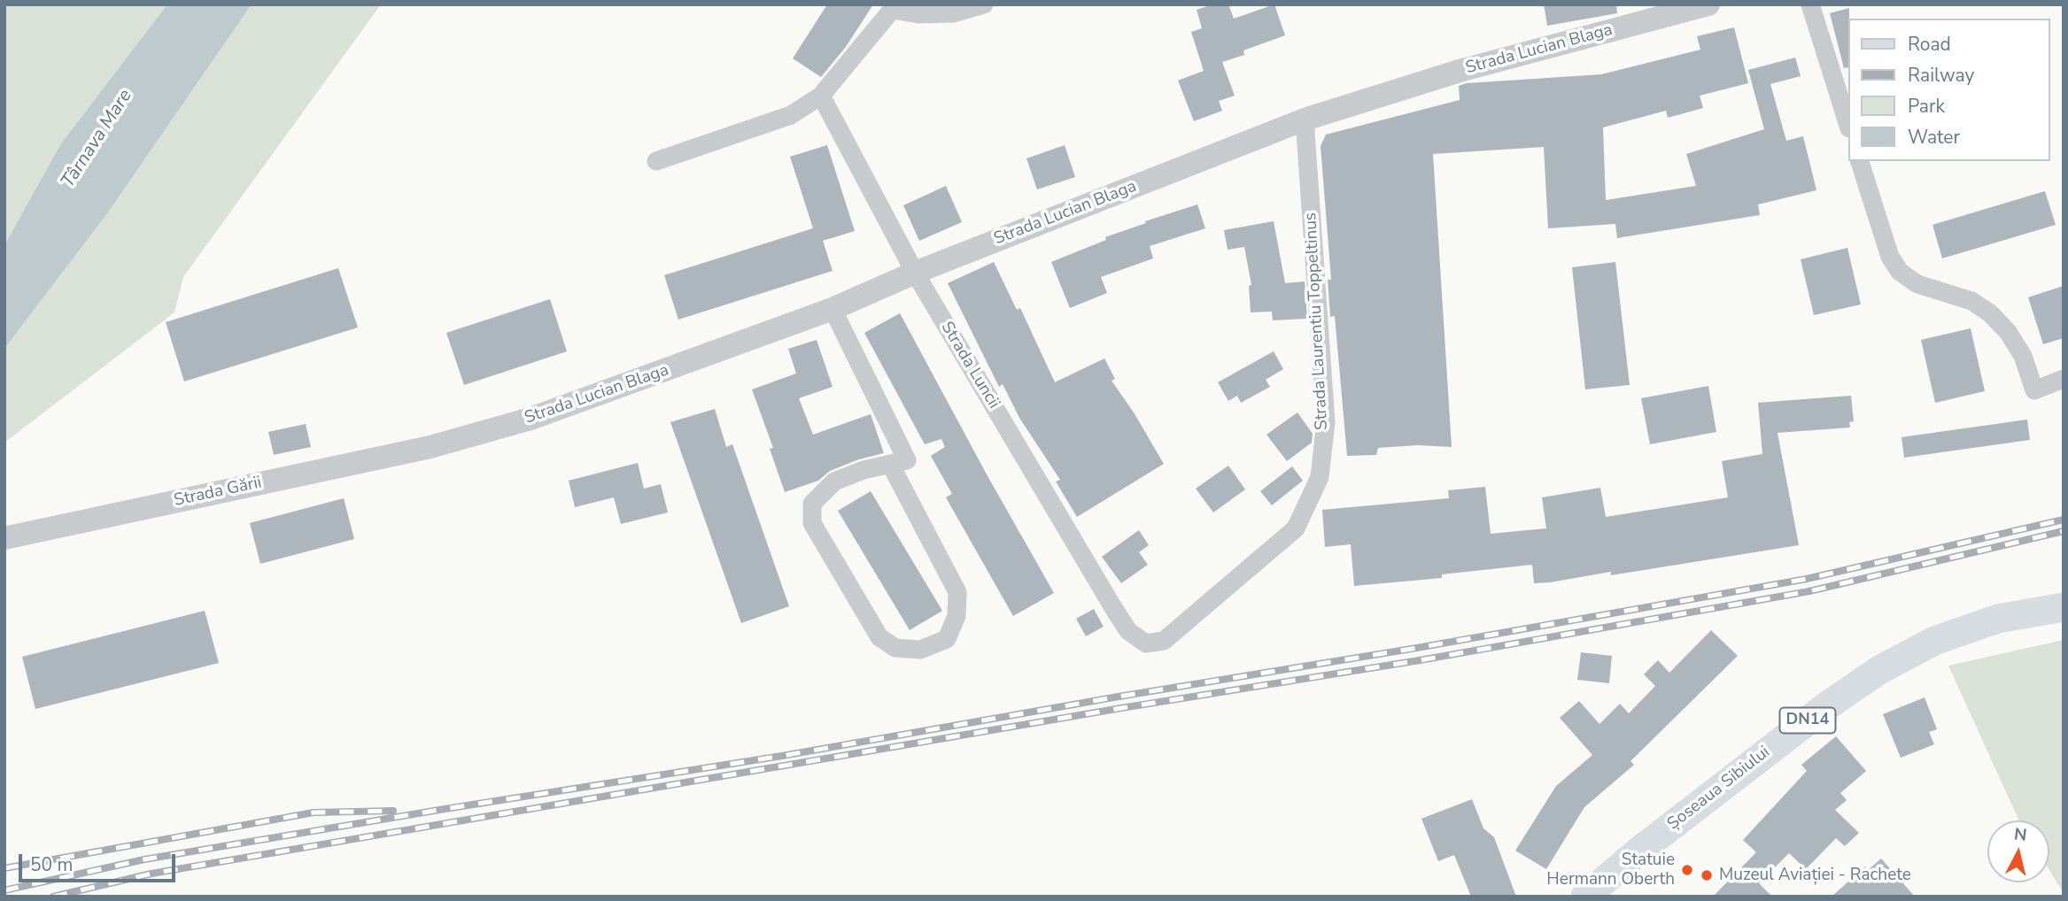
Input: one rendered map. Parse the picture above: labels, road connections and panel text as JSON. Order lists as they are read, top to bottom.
{
  "streets": {
    "main road": ["DN14", "Șoseaua Sibiului"],
    "street": [
      "Strada Lucian Blaga",
      "Strada Laurentiu Toppeltinus",
      "Strada Luncii",
      "Strada Gării"
    ]
  },
  "crossings": [
    ["Strada Lucian Blaga", "Strada Laurentiu Toppeltinus"],
    ["Strada Lucian Blaga", "Strada Luncii"],
    ["Strada Lucian Blaga", "Strada Gării"],
    ["Strada Laurentiu Toppeltinus", "Strada Luncii"]
  ],
  "water": ["Târnava Mare"],
  "places": ["Statuie Hermann Oberth", "Muzeul Aviației - Rachete"],
  "legend": [
    "Road",
    "Railway",
    "Park",
    "Water"
  ],
  "scale_bar": "50 m",
  "north": "top"
}
